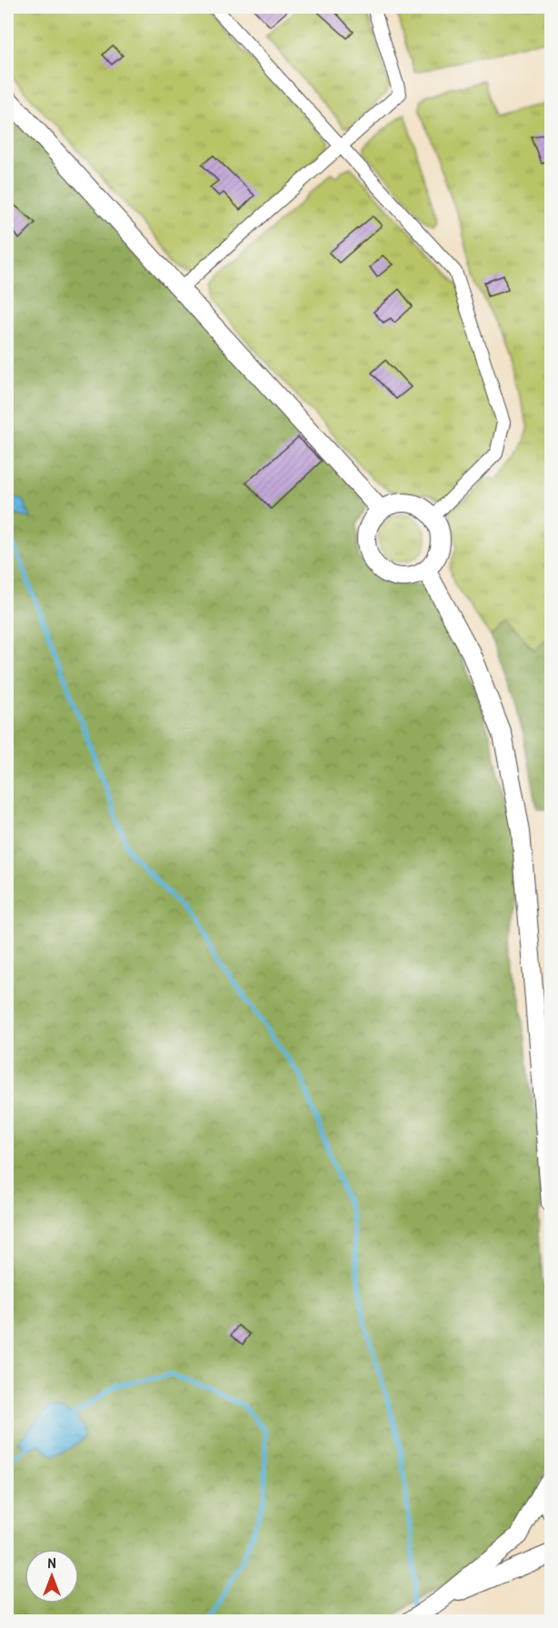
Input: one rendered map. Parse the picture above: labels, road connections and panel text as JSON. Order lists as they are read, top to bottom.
{
  "north": "top"
}
